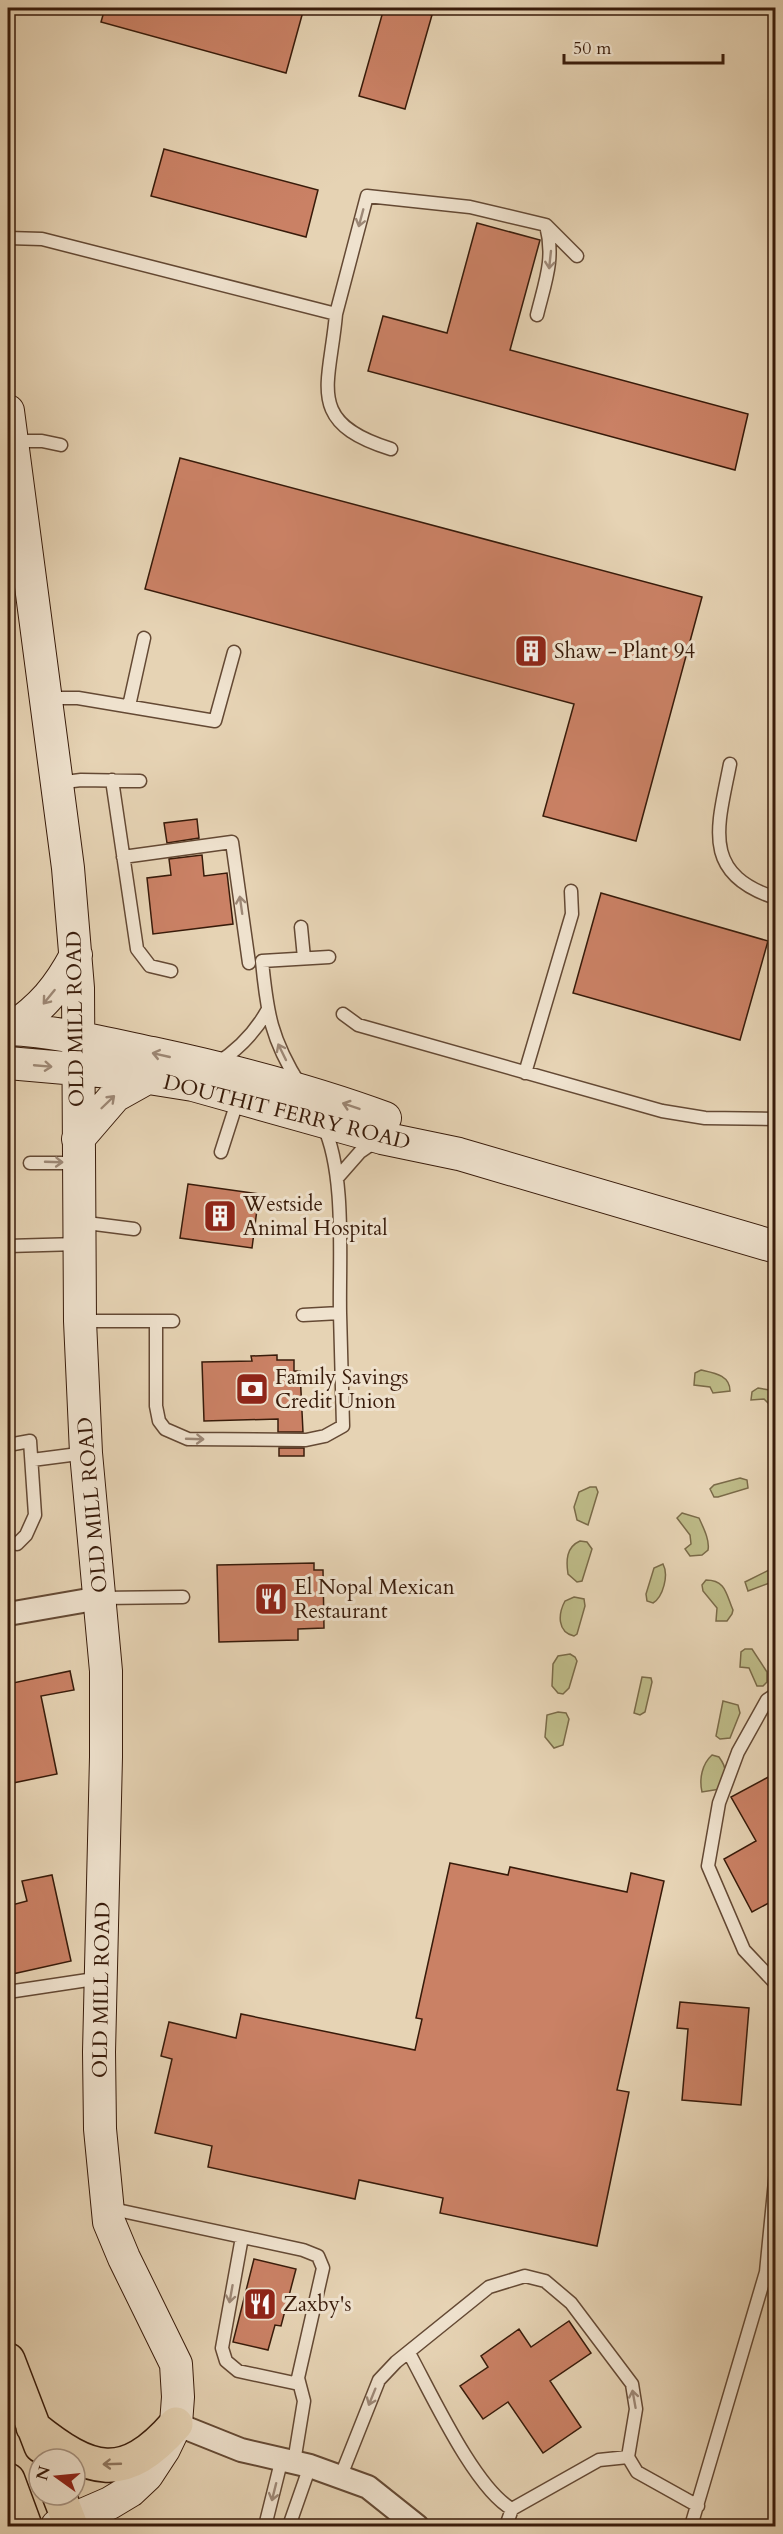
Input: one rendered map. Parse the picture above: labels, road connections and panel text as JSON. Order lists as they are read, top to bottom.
{
  "streets": {
    "street": ["OLD MILL ROAD", "DOUTHIT FERRY ROAD"]
  },
  "crossings": [
    ["OLD MILL ROAD", "DOUTHIT FERRY ROAD"]
  ],
  "places": {
    "building": ["Shaw - Plant 94", "Westside Animal Hospital"],
    "bank": ["Family Savings Credit Union"],
    "restaurant": ["El Nopal Mexican Restaurant", "Zaxby's"]
  },
  "scale_bar": "50 m",
  "north": "left"
}
